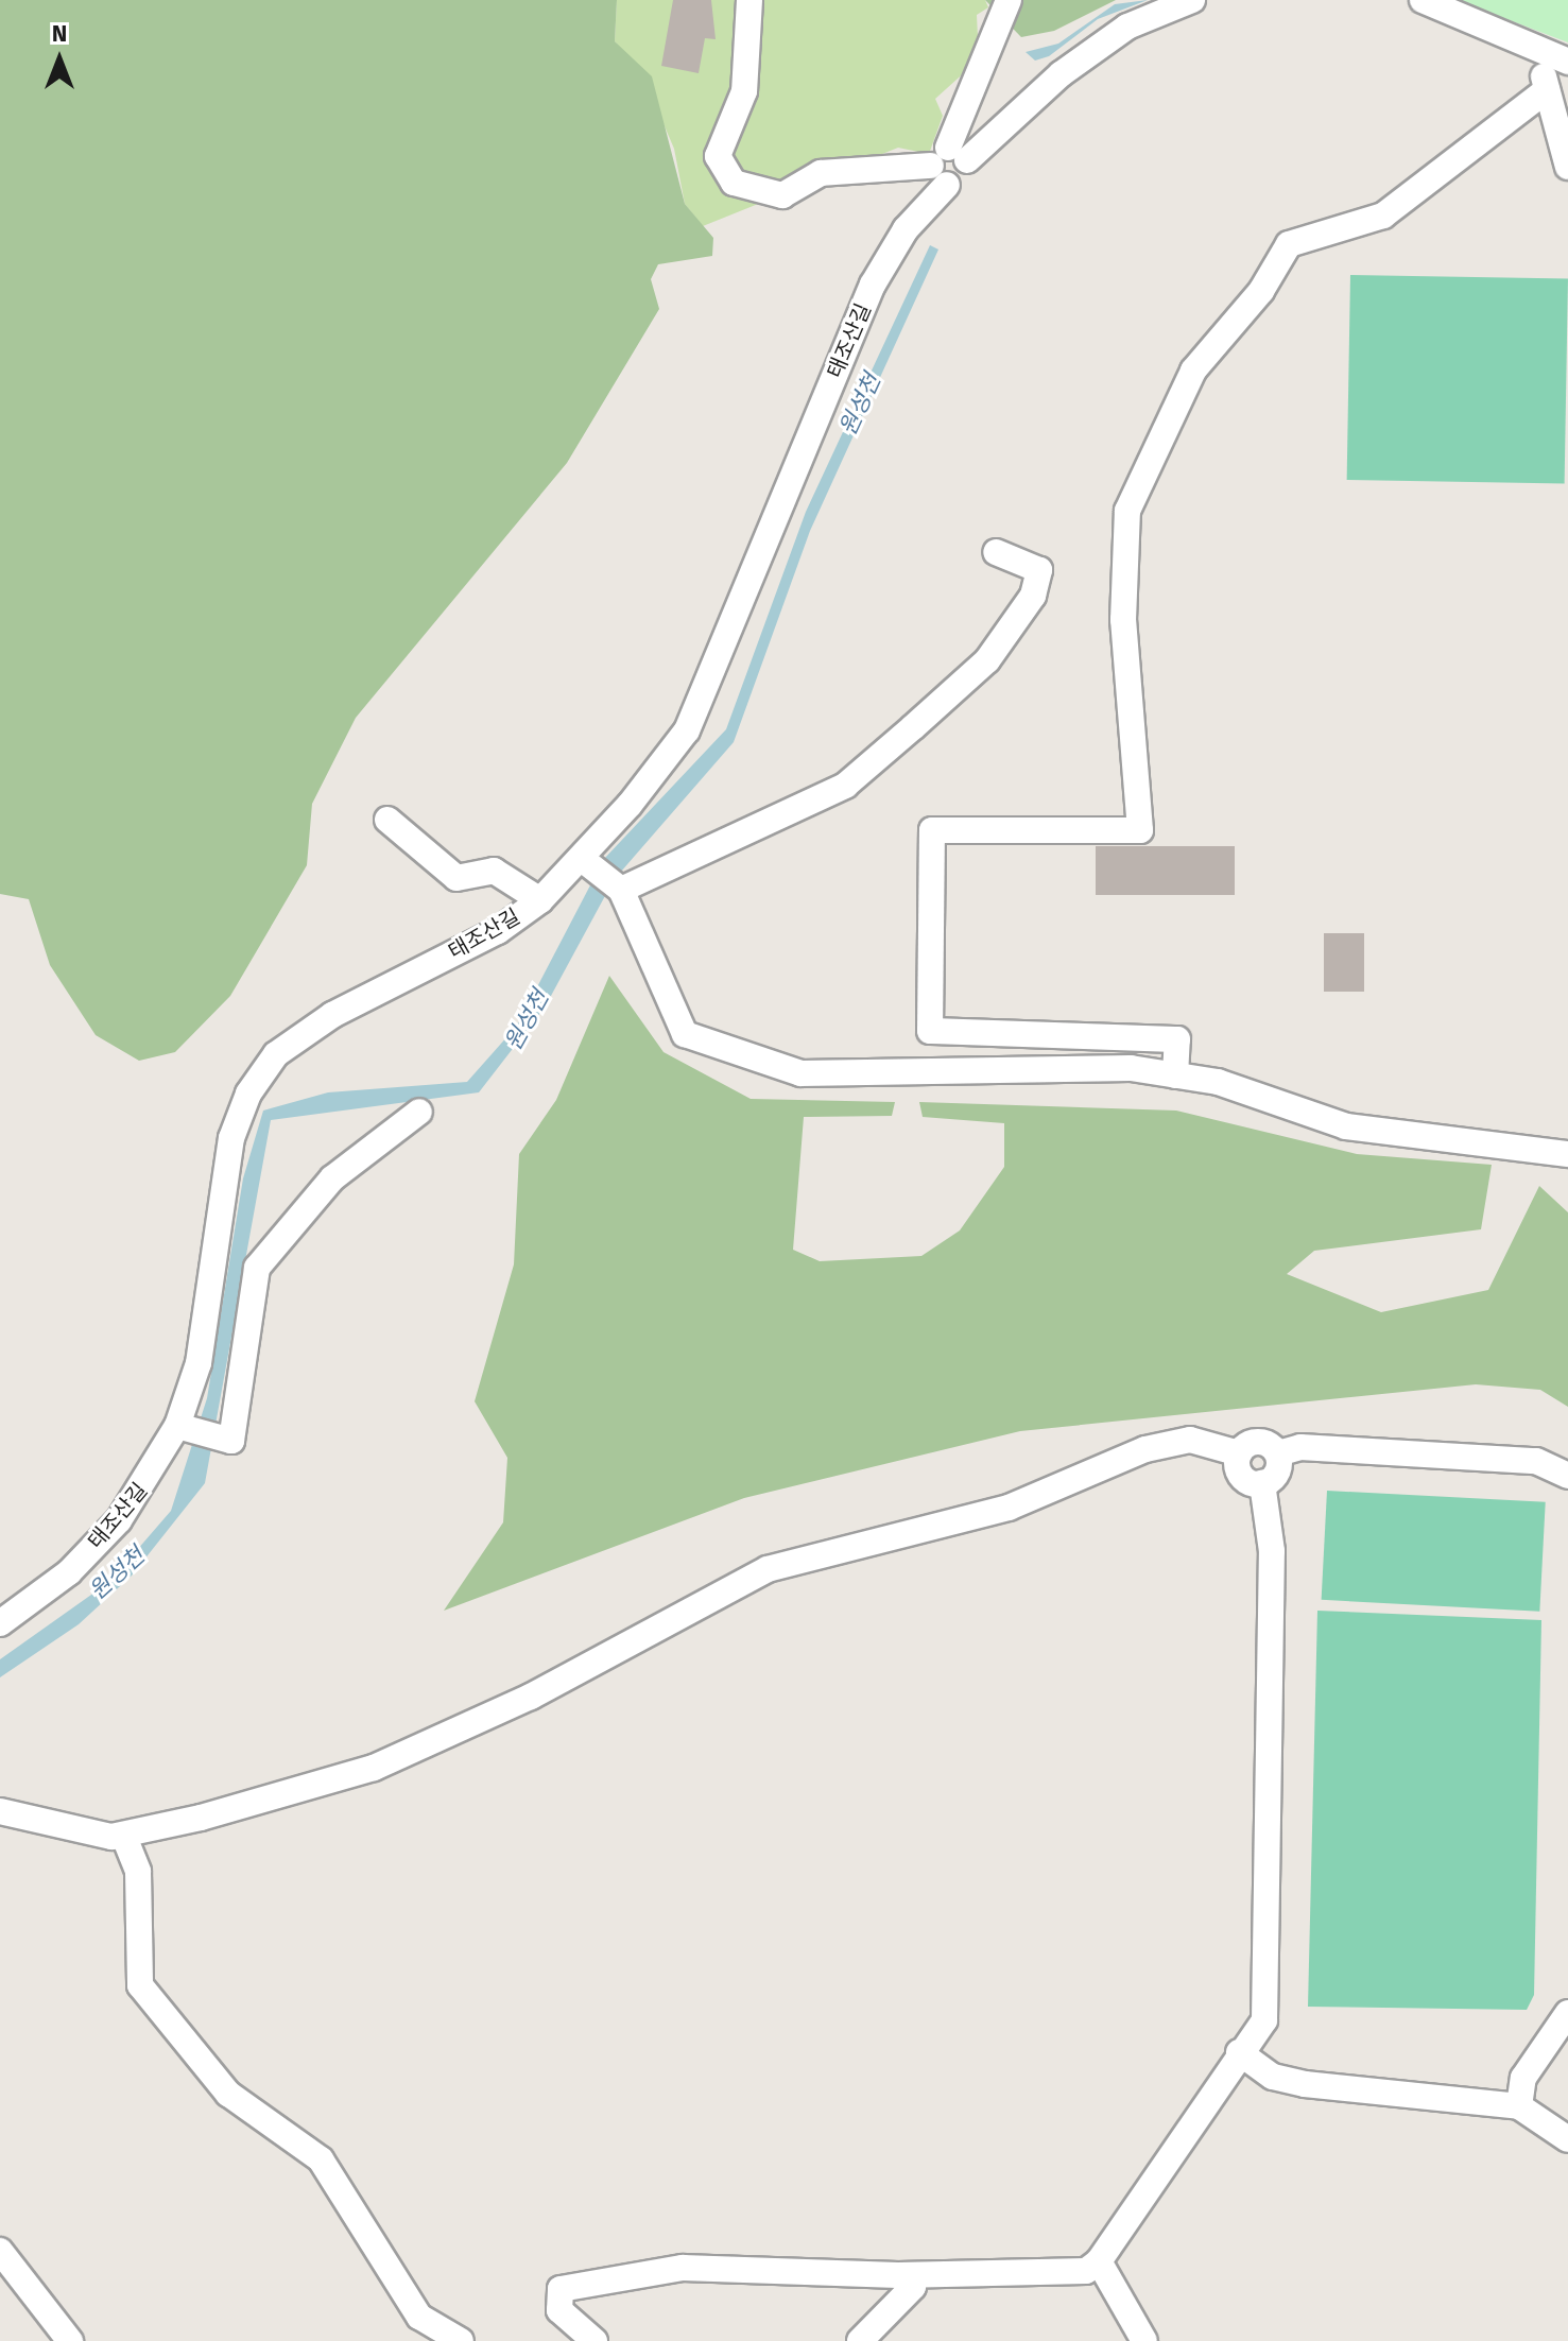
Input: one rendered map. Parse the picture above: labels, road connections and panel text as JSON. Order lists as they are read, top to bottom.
{
  "streets": {
    "street": ["태조산길"]
  },
  "water": ["원성천"],
  "north": "top"
}
